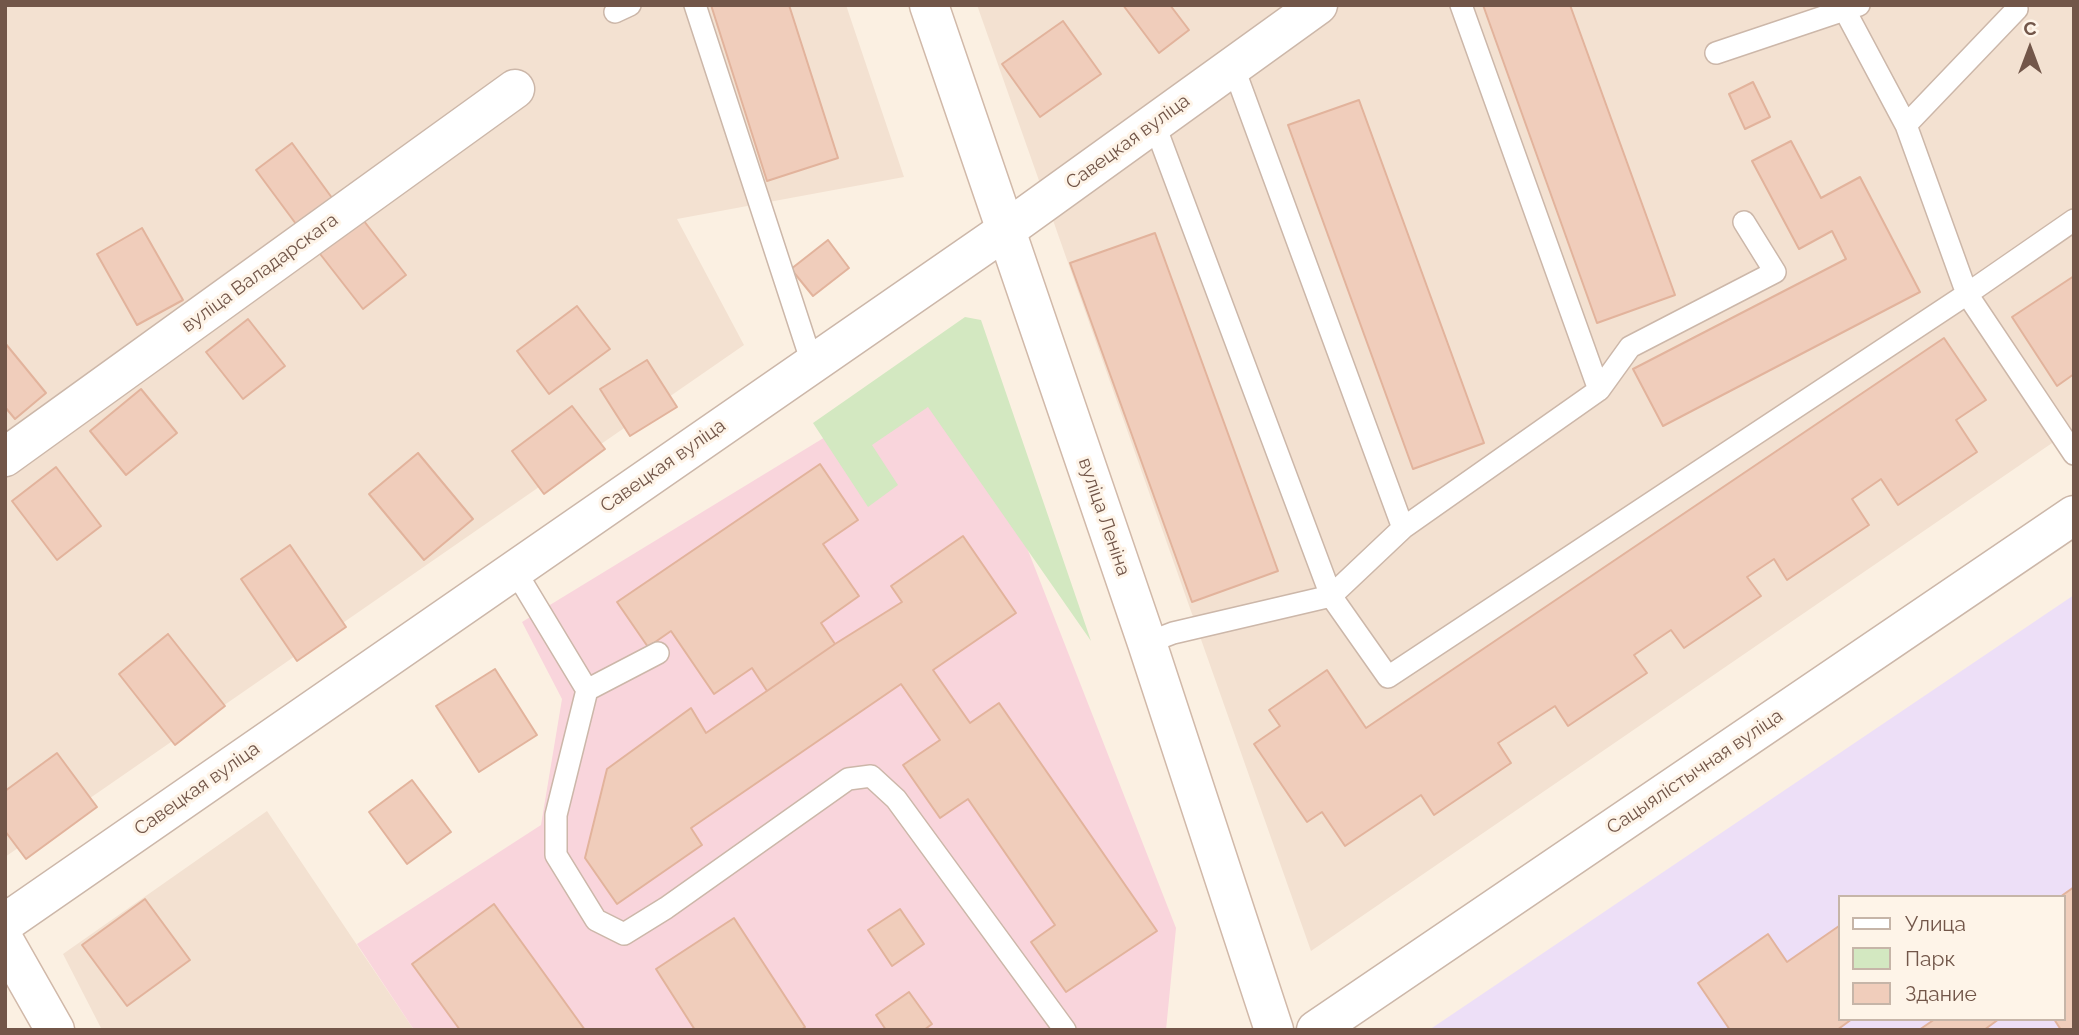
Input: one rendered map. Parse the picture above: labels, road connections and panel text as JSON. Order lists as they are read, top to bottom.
{
  "streets": {
    "street": [
      "Савецкая вуліца",
      "вуліца Валадарскага",
      "вуліца Леніна",
      "Сацыялістычная вуліца"
    ]
  },
  "crossings": [
    ["Савецкая вуліца", "вуліца Леніна"]
  ],
  "legend": ["Улица", "Парк", "Здание"],
  "north": "top"
}
